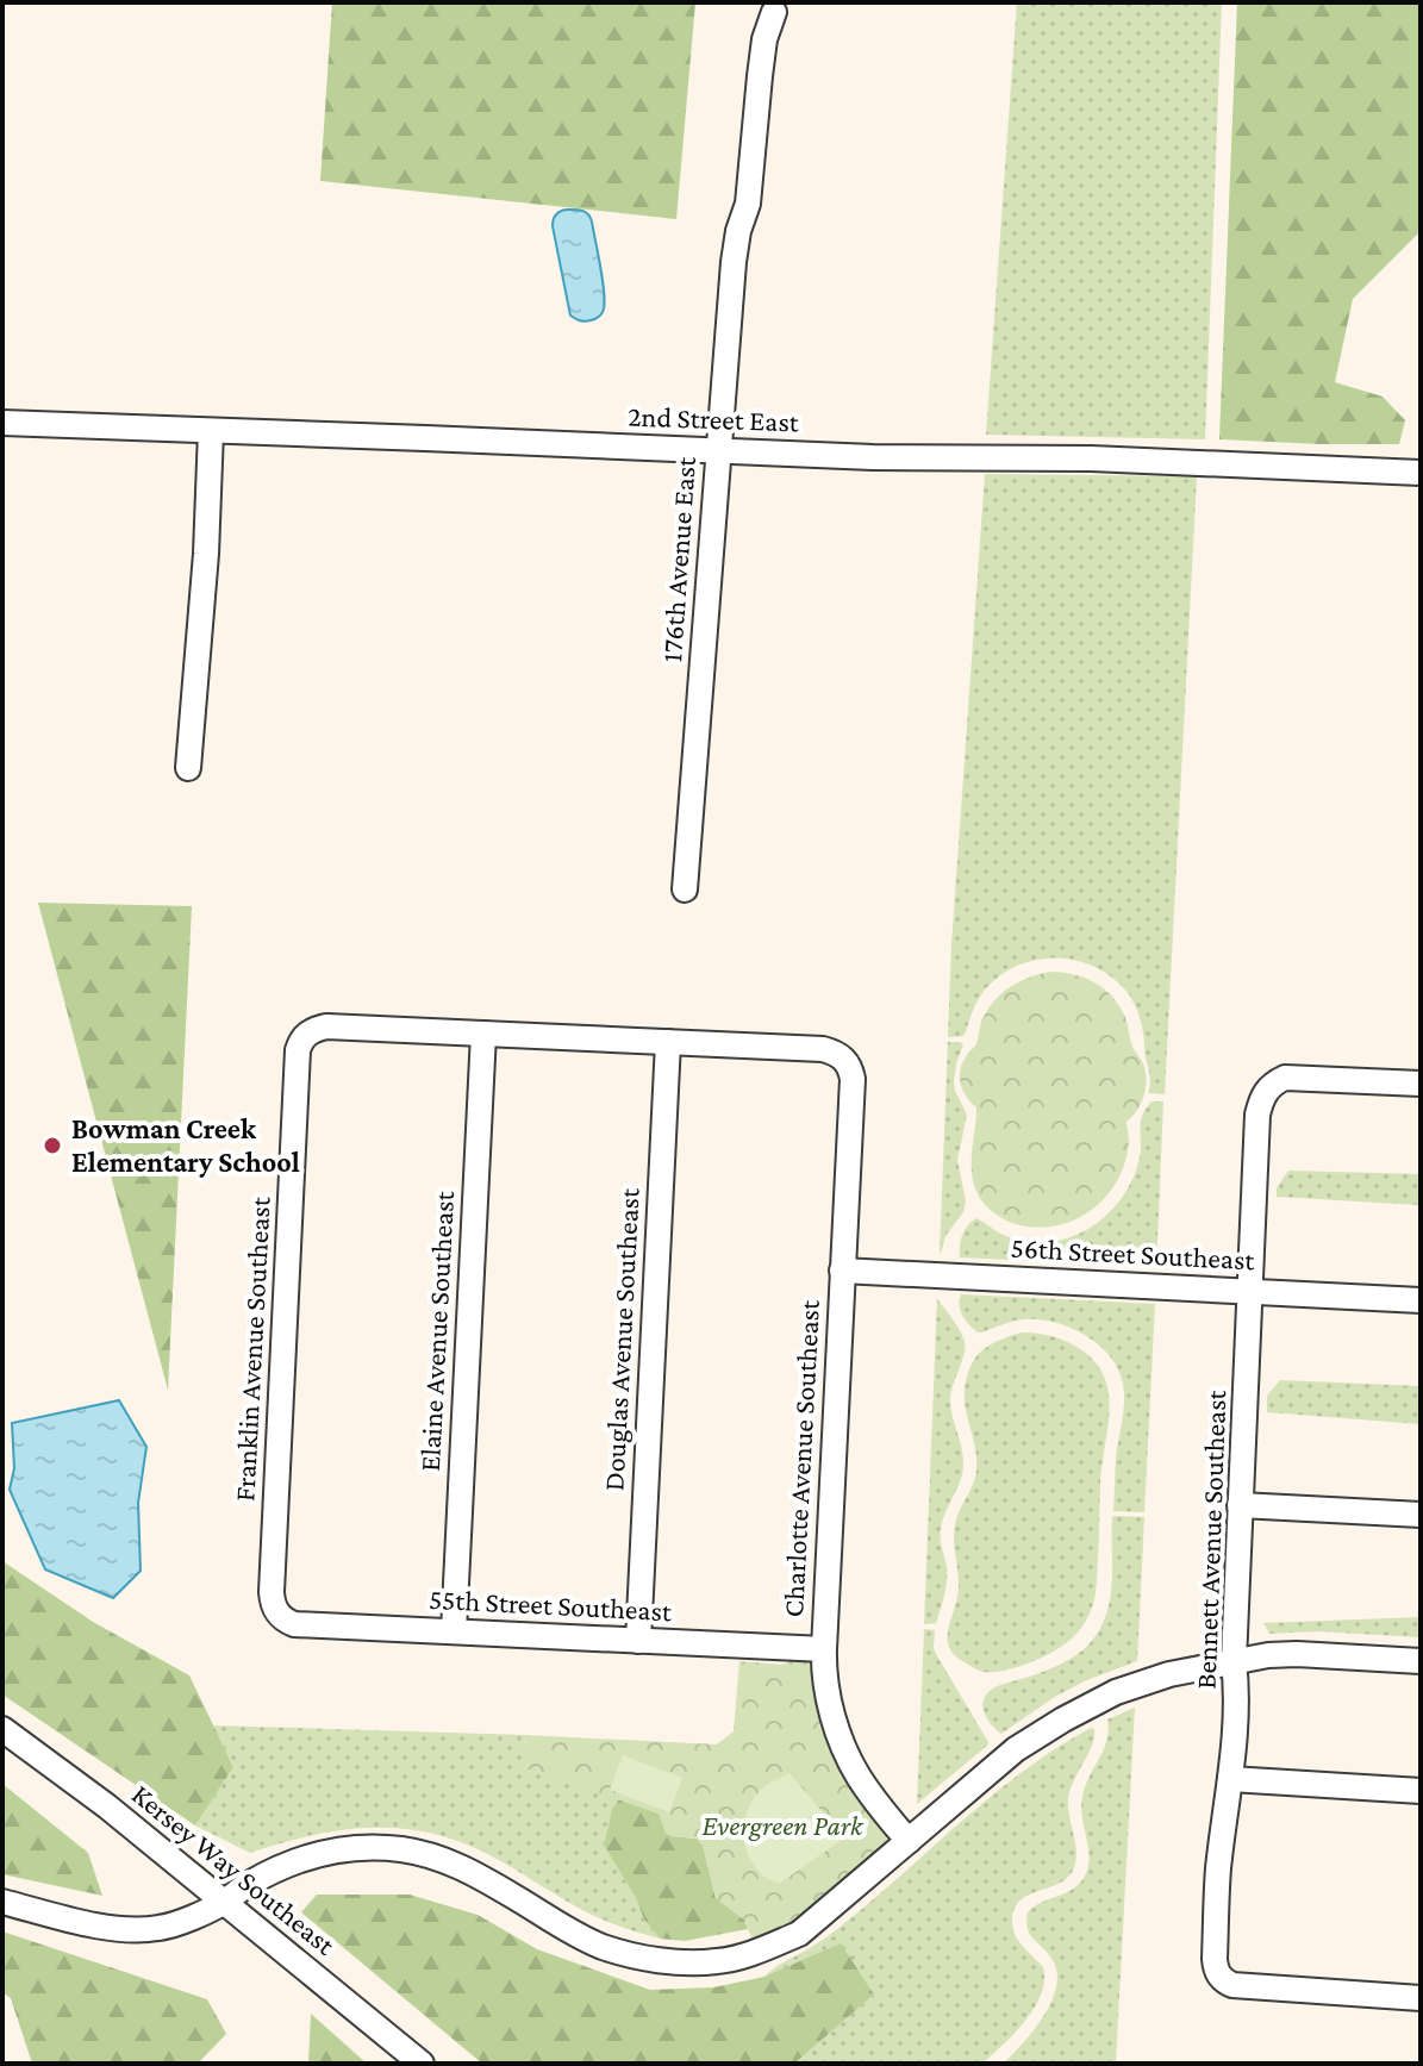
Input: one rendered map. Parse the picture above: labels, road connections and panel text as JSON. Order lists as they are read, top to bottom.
{
  "streets": {
    "street": [
      "2nd Street East",
      "176th Avenue East",
      "56th Street Southeast",
      "Elaine Avenue Southeast",
      "Douglas Avenue Southeast",
      "Franklin Avenue Southeast",
      "Charlotte Avenue Southeast",
      "Bennett Avenue Southeast",
      "55th Street Southeast",
      "Kersey Way Southeast"
    ]
  },
  "crossings": [
    ["2nd Street East", "176th Avenue East"],
    ["56th Street Southeast", "Charlotte Avenue Southeast"],
    ["56th Street Southeast", "Bennett Avenue Southeast"],
    ["Elaine Avenue Southeast", "Franklin Avenue Southeast"],
    ["Elaine Avenue Southeast", "55th Street Southeast"],
    ["Douglas Avenue Southeast", "Charlotte Avenue Southeast"],
    ["Douglas Avenue Southeast", "55th Street Southeast"],
    ["Franklin Avenue Southeast", "55th Street Southeast"],
    ["Charlotte Avenue Southeast", "55th Street Southeast"]
  ],
  "parks": ["Evergreen Park"],
  "places": ["Bowman Creek Elementary School"]
}
